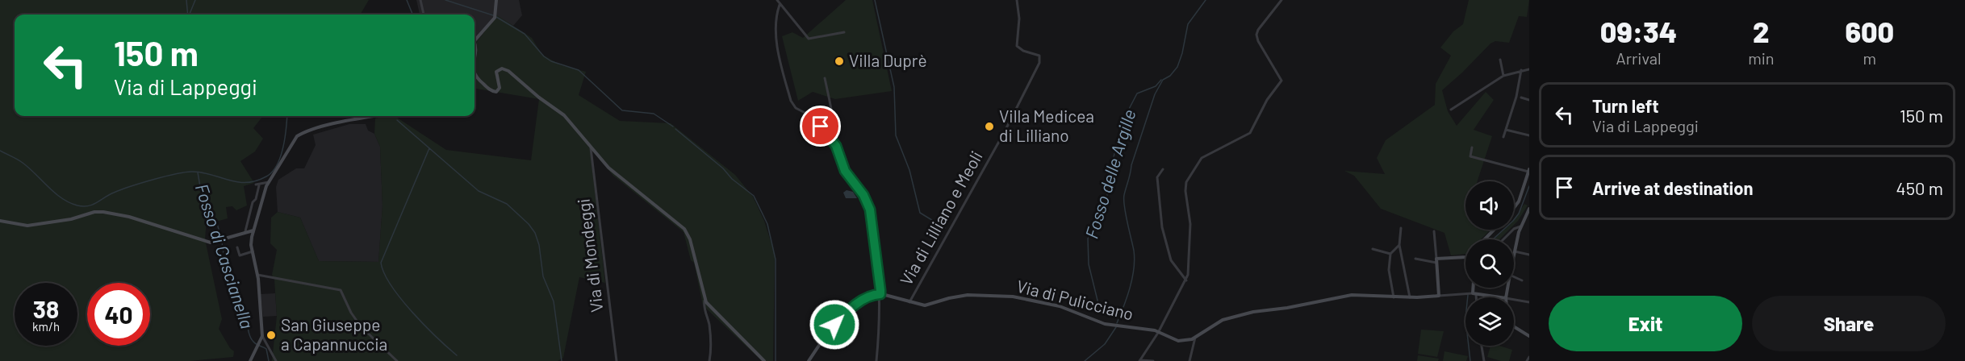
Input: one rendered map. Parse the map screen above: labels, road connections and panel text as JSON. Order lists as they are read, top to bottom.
{
  "streets": {
    "street": ["Via di Lilliano e Meoli", "Via di Mondeggi", "Via di Pulicciano"]
  },
  "crossings": [
    ["Via di Lilliano e Meoli", "Via di Pulicciano"]
  ],
  "water": ["Fosso delle Argille", "Fosso di Cascianella"],
  "places": ["Villa Duprè", "Villa Medicea di Lilliano", "San Giuseppe a Capannuccia"],
  "page": {
    "eta": [
      "09:34",
      "Arrival",
      "2",
      "min",
      "600",
      "m"
    ],
    "turn": ["150 m", "Via di Lappeggi"],
    "list": [
      {
        "name": "Turn left",
        "note": "Via di Lappeggi",
        "value": "150 m"
      },
      {
        "name": "Arrive at destination",
        "value": "450 m"
      }
    ],
    "speed": "38 km/h",
    "limit": "40",
    "buttons": ["Exit", "Share"]
  }
}
